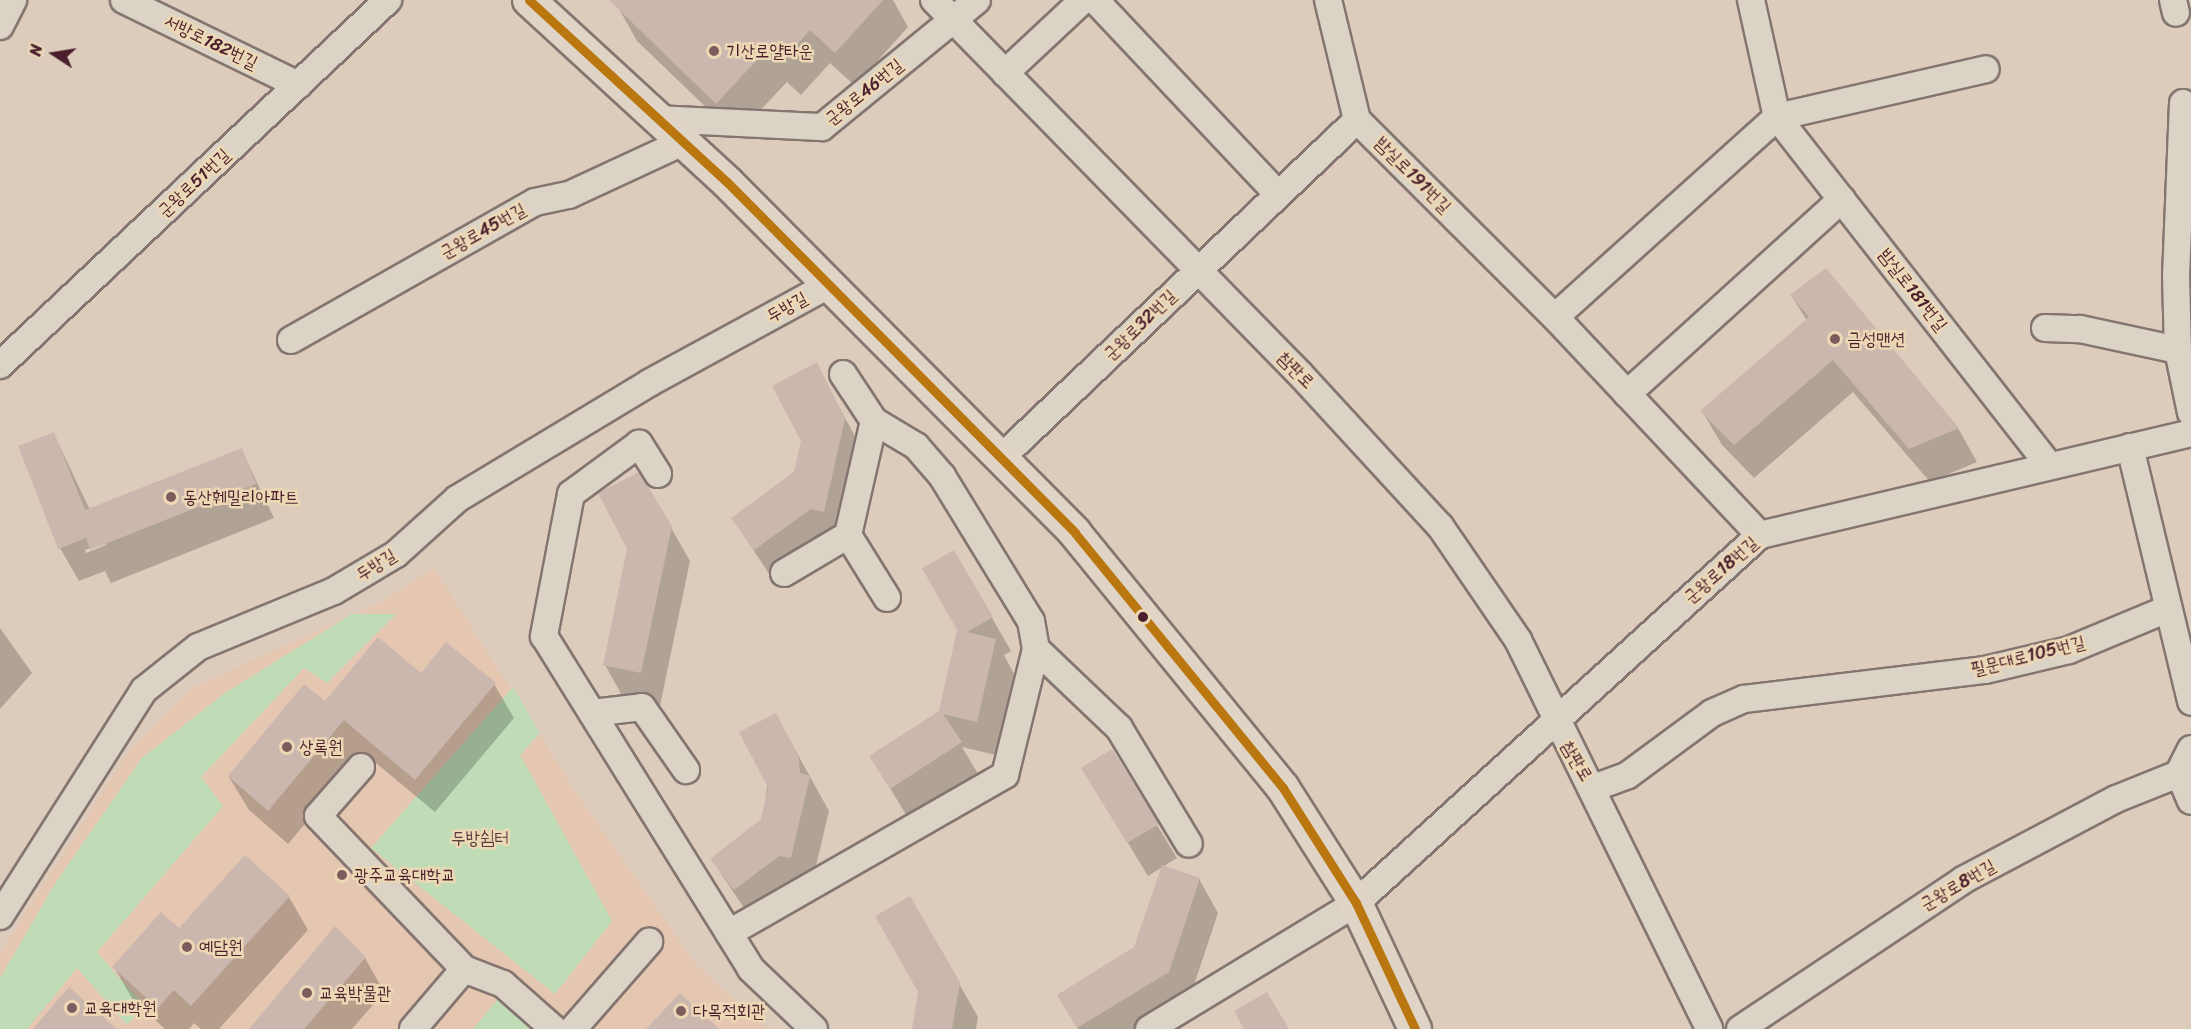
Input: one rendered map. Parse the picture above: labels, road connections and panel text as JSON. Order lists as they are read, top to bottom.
{
  "streets": {
    "street": [
      "서방로182번길",
      "군왕로46번길",
      "밤실로191번길",
      "군왕로51번길",
      "군왕로45번길",
      "밤실로181번길",
      "두방길",
      "군왕로32번길",
      "참판로",
      "군왕로18번길",
      "필문대로105번길",
      "군왕로8번길"
    ]
  },
  "crossings": [
    ["서방로182번길", "군왕로51번길"],
    ["군왕로46번길", "참판로"],
    ["밤실로191번길", "군왕로32번길"],
    ["밤실로191번길", "군왕로18번길"],
    ["밤실로181번길", "군왕로18번길"],
    ["군왕로32번길", "참판로"],
    ["참판로", "군왕로18번길"],
    ["참판로", "필문대로105번길"]
  ],
  "parks": ["두방쉼터"],
  "places": [
    "기산로얄타운",
    "금성맨션",
    "동산훼밀리아파트",
    "상록원",
    "광주교육대학교",
    "예담원",
    "교육박물관",
    "교육대학원",
    "다목적회관"
  ],
  "north": "left"
}
